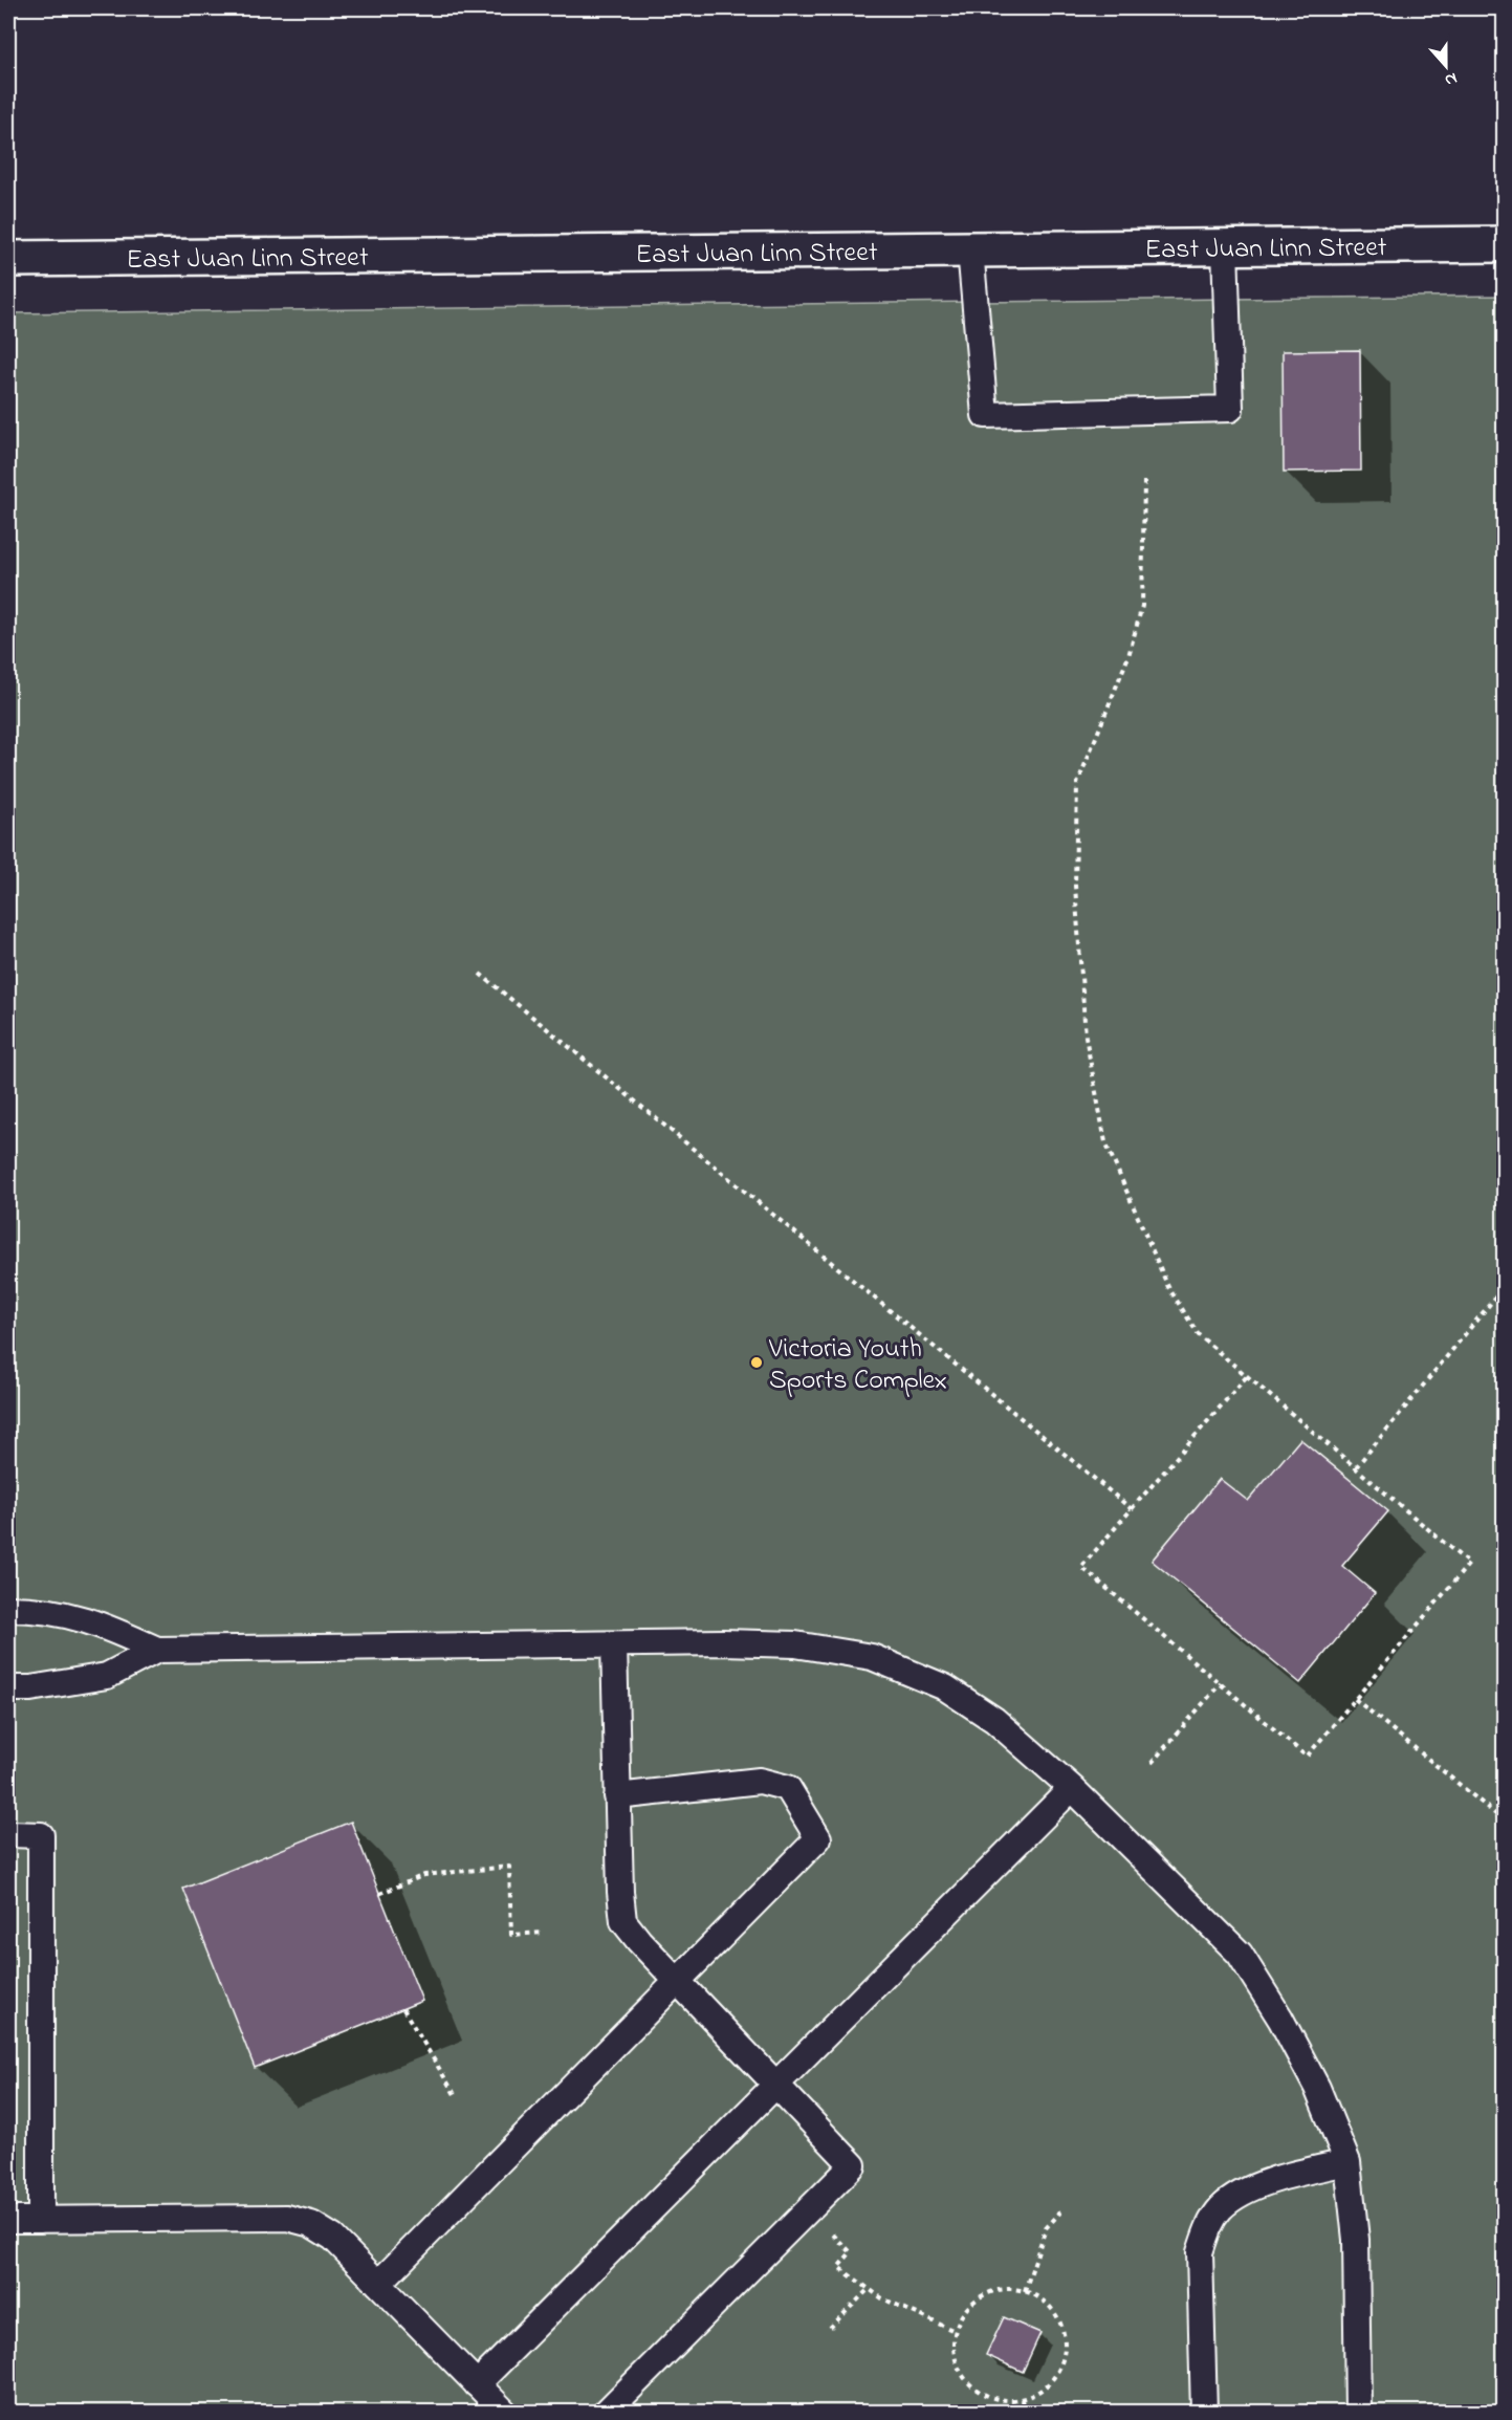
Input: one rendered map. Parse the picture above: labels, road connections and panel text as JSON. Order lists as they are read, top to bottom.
{
  "streets": {
    "street": ["East Juan Linn Street"]
  },
  "places": ["Victoria Youth Sports Complex"],
  "north": "bottom"
}
